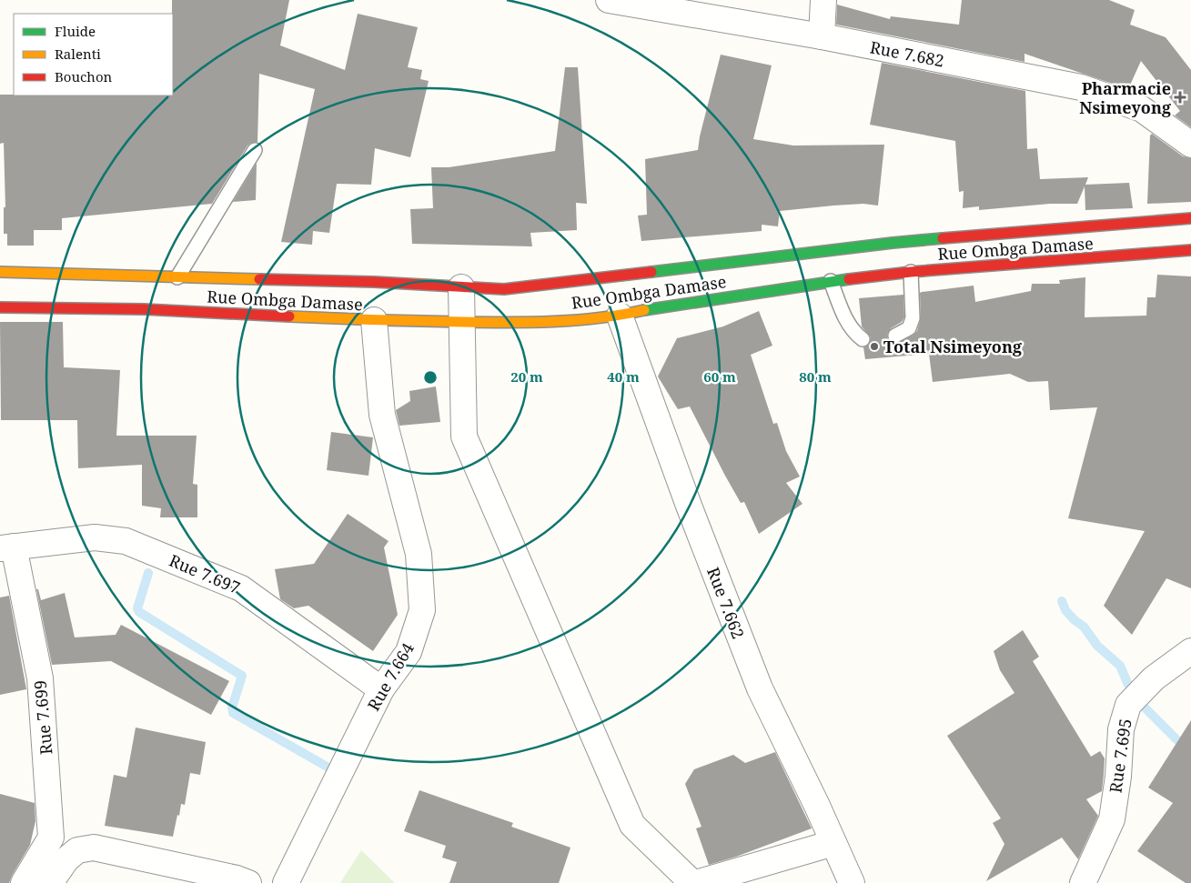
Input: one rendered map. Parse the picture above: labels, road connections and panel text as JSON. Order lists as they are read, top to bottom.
{
  "streets": {
    "main road": ["Rue Ombga Damase"],
    "street": [
      "Rue 7.682",
      "Rue 7.697",
      "Rue 7.662",
      "Rue 7.664",
      "Rue 7.699",
      "Rue 7.695"
    ]
  },
  "crossings": [
    ["Rue Ombga Damase", "Rue 7.662"],
    ["Rue Ombga Damase", "Rue 7.664"],
    ["Rue 7.697", "Rue 7.664"],
    ["Rue 7.697", "Rue 7.699"]
  ],
  "places": {
    "health": ["Pharmacie Nsimeyong"],
    "other": ["Total Nsimeyong"]
  },
  "legend": ["Fluide", "Ralenti", "Bouchon"],
  "rings": [
    "20 m",
    "40 m",
    "60 m",
    "80 m"
  ]
}
